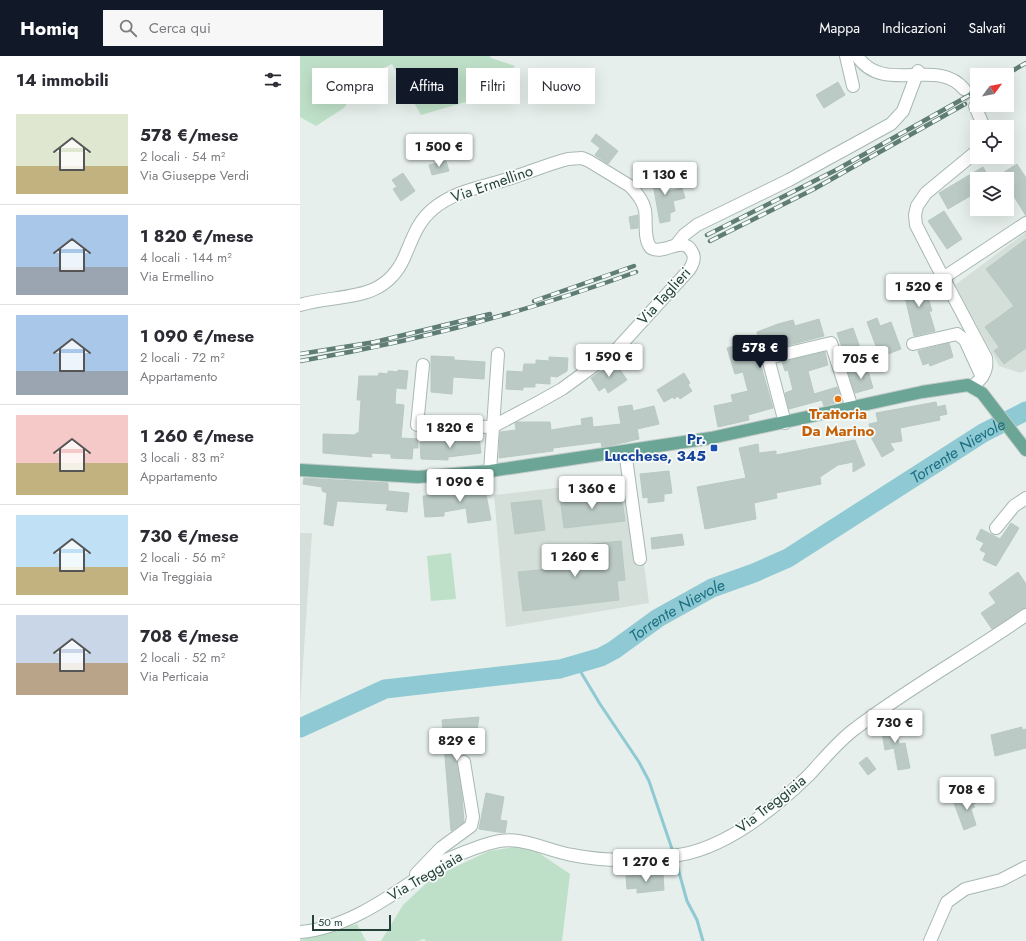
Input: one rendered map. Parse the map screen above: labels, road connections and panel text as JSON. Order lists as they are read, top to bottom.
{
  "streets": {
    "street": ["Via Ermellino", "Via Taglieri", "Via Treggiaia"]
  },
  "crossings": [
    ["Via Ermellino", "Via Taglieri"]
  ],
  "water": ["Torrente Nievole"],
  "places": {
    "other": ["Trattoria Da Marino"],
    "transit": ["Pr. Lucchese, 345"]
  },
  "scale_bar": "50 m",
  "north": "top right",
  "page": {
    "header": "Homiq",
    "search": "Cerca qui",
    "nav": ["Mappa", "Indicazioni", "Salvati"],
    "heading": "14 immobili",
    "chip": [
      "Compra",
      "Affitta",
      "Filtri",
      "Nuovo"
    ],
    "list": [
      {
        "name": "578 €/mese",
        "note": "2 locali · 54 m² · Via Giuseppe Verdi"
      },
      {
        "name": "1 820 €/mese",
        "note": "4 locali · 144 m² · Via Ermellino"
      },
      {
        "name": "1 090 €/mese",
        "note": "2 locali · 72 m² · Appartamento"
      },
      {
        "name": "1 260 €/mese",
        "note": "3 locali · 83 m² · Appartamento"
      },
      {
        "name": "730 €/mese",
        "note": "2 locali · 56 m² · Via Treggiaia"
      },
      {
        "name": "708 €/mese",
        "note": "2 locali · 52 m² · Via Perticaia"
      }
    ],
    "price": [
      "1 500 €",
      "1 130 €",
      "1 520 €",
      "578 €",
      "1 590 €",
      "705 €",
      "1 820 €",
      "1 090 €",
      "1 360 €",
      "1 260 €",
      "730 €",
      "829 €",
      "708 €",
      "1 270 €"
    ],
    "scale": "50 m"
  }
}
